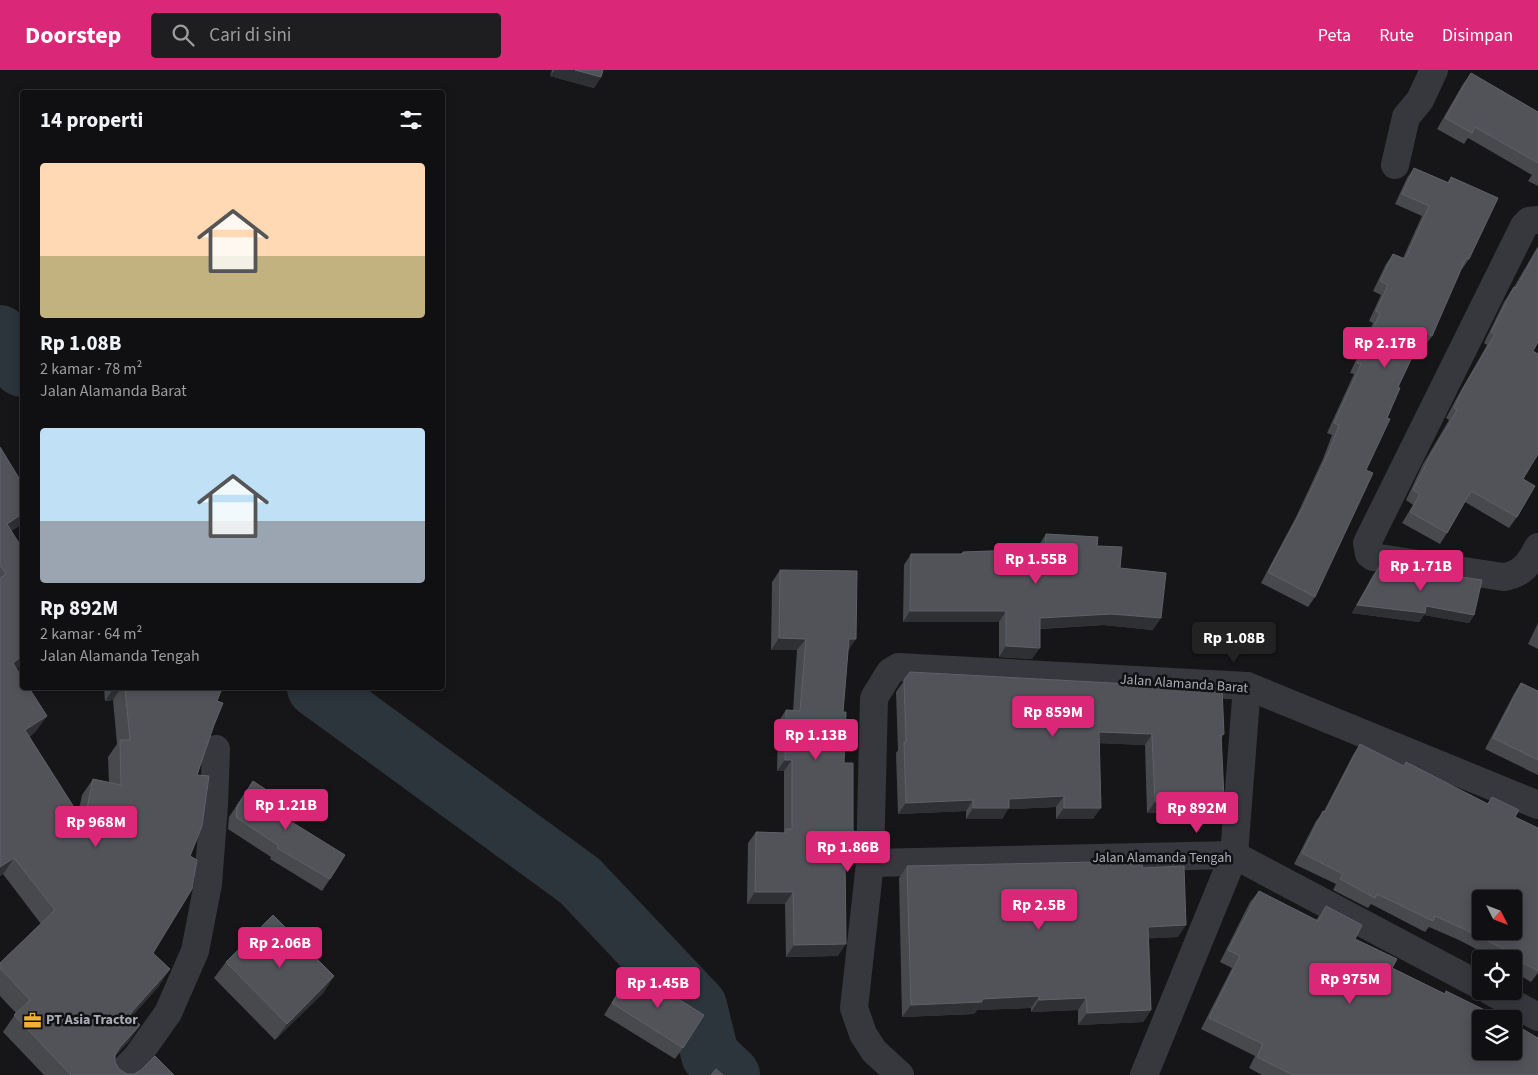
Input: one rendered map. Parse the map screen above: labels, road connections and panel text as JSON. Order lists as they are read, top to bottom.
{
  "streets": {
    "street": ["Jalan Alamanda Barat", "Jalan Alamanda Tengah"]
  },
  "crossings": [
    ["Jalan Alamanda Barat", "Jalan Alamanda Tengah"]
  ],
  "places": {
    "office": ["PT Asia Tractor"]
  },
  "north": "bottom right",
  "page": {
    "header": "Doorstep",
    "search": "Cari di sini",
    "nav": ["Peta", "Rute", "Disimpan"],
    "heading": "14 properti",
    "list": [
      {
        "name": "Rp 1.08B",
        "note": "2 kamar · 78 m² · Jalan Alamanda Barat"
      },
      {
        "name": "Rp 892M",
        "note": "2 kamar · 64 m² · Jalan Alamanda Tengah"
      }
    ],
    "price": [
      "Rp 2.17B",
      "Rp 1.55B",
      "Rp 1.71B",
      "Rp 1.08B",
      "Rp 859M",
      "Rp 1.13B",
      "Rp 1.21B",
      "Rp 892M",
      "Rp 968M",
      "Rp 1.86B",
      "Rp 2.5B",
      "Rp 2.06B",
      "Rp 975M",
      "Rp 1.45B"
    ]
  }
}
